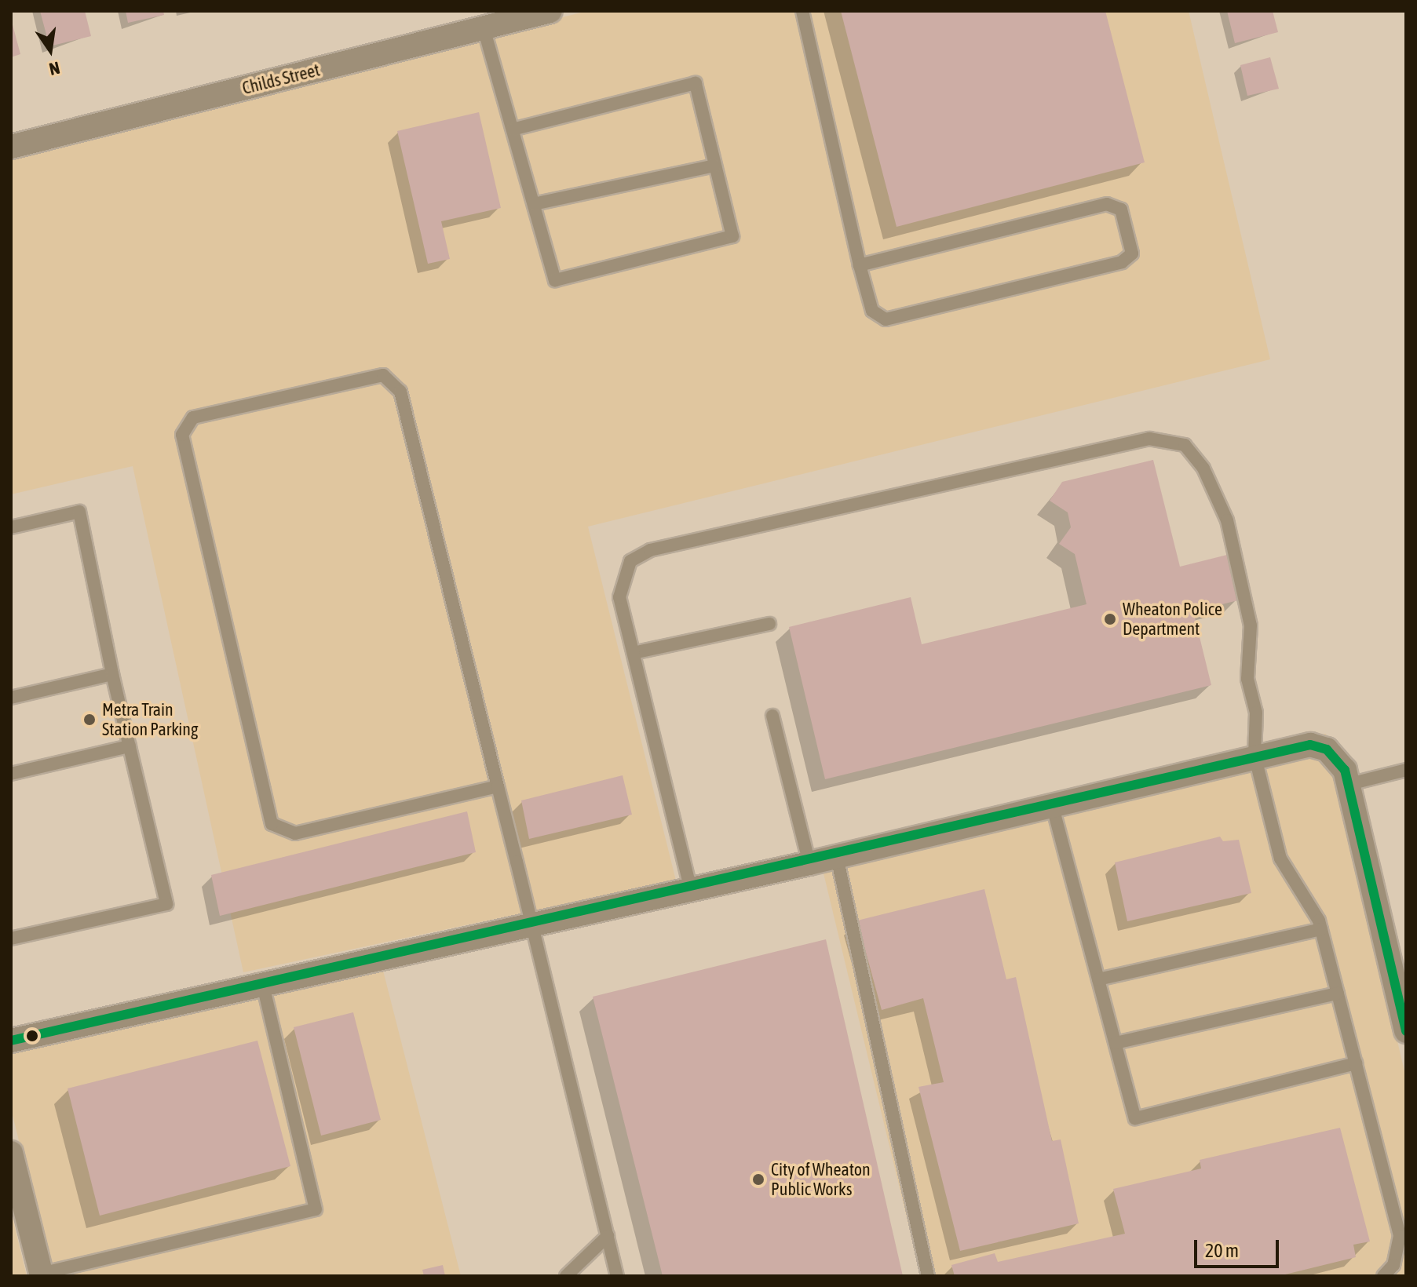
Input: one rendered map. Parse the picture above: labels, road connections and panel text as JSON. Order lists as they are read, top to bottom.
{
  "streets": {
    "street": ["Childs Street"]
  },
  "places": ["Wheaton Police Department", "Metra Train Station Parking", "City of Wheaton Public Works"],
  "scale_bar": "20 m",
  "north": "bottom"
}
